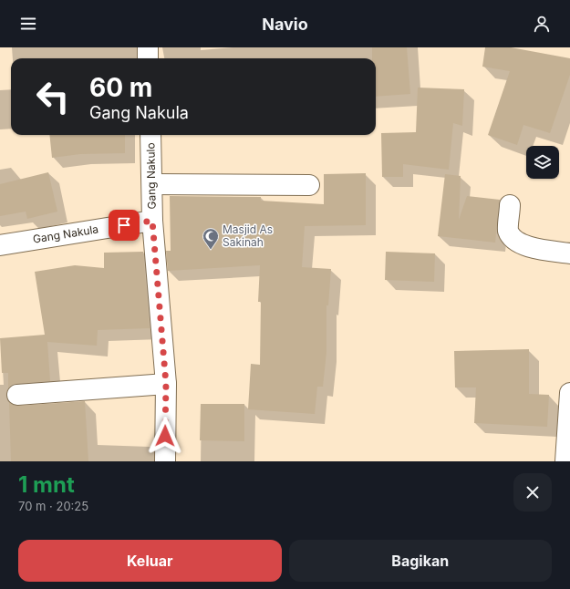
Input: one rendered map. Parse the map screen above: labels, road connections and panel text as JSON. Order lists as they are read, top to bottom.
{
  "streets": {
    "street": ["Gang Nakulo", "Gang Nakula"]
  },
  "crossings": [
    ["Gang Nakulo", "Gang Nakula"]
  ],
  "places": {
    "mosque": ["Masjid As Sakinah"]
  },
  "page": {
    "header": "Navio",
    "turn": ["60 m", "Gang Nakula"],
    "heading": ["1 mnt", "70 m · 20:25"],
    "buttons": ["Keluar", "Bagikan"]
  }
}
